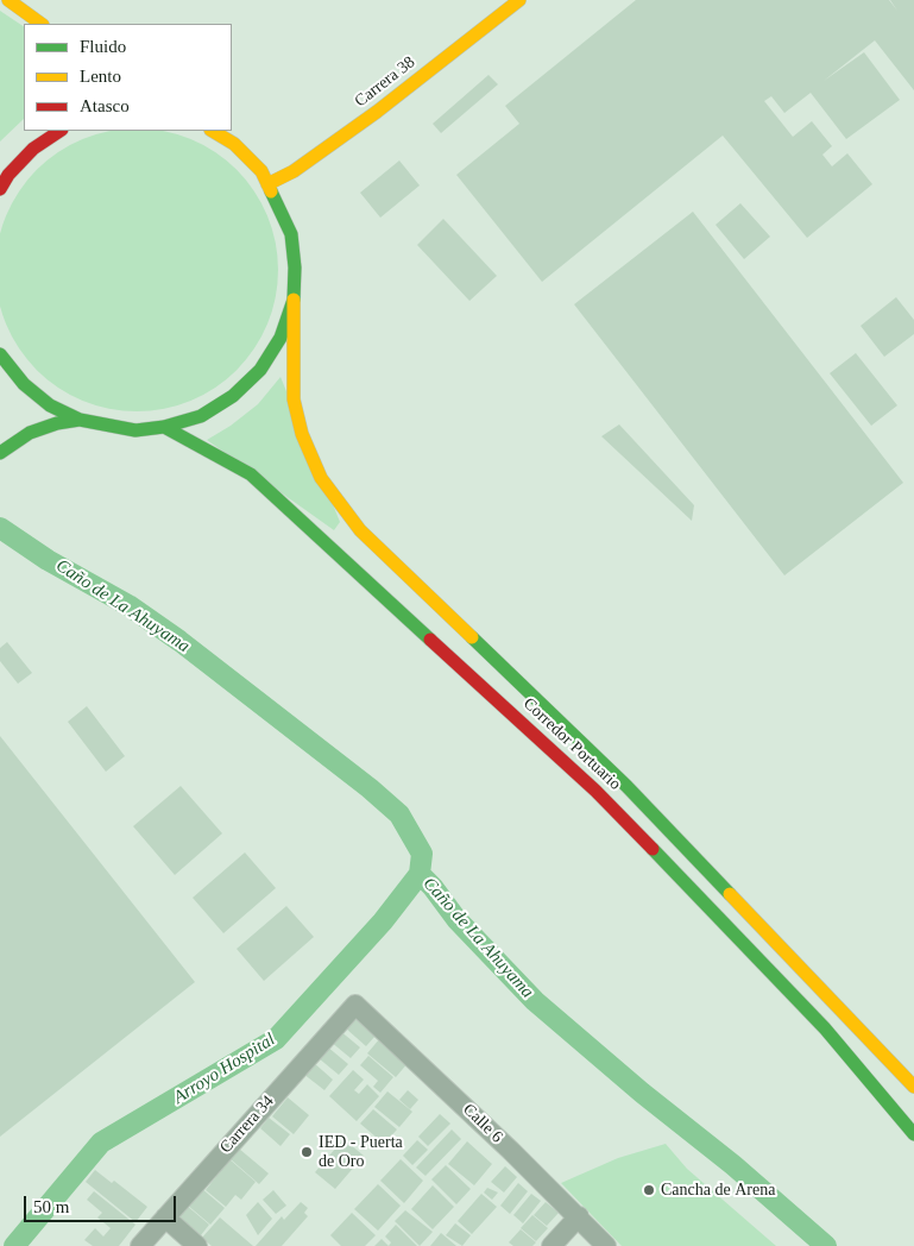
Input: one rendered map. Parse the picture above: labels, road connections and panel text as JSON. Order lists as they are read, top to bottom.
{
  "streets": {
    "main road": ["Carrera 38", "Corredor Portuario"],
    "street": ["Calle 6", "Carrera 34"]
  },
  "crossings": [
    ["Calle 6", "Carrera 34"]
  ],
  "water": ["Caño de La Ahuyama", "Arroyo Hospital"],
  "places": ["IED - Puerta de Oro", "Cancha de Arena"],
  "legend": ["Fluido", "Lento", "Atasco"],
  "scale_bar": "50 m"
}
